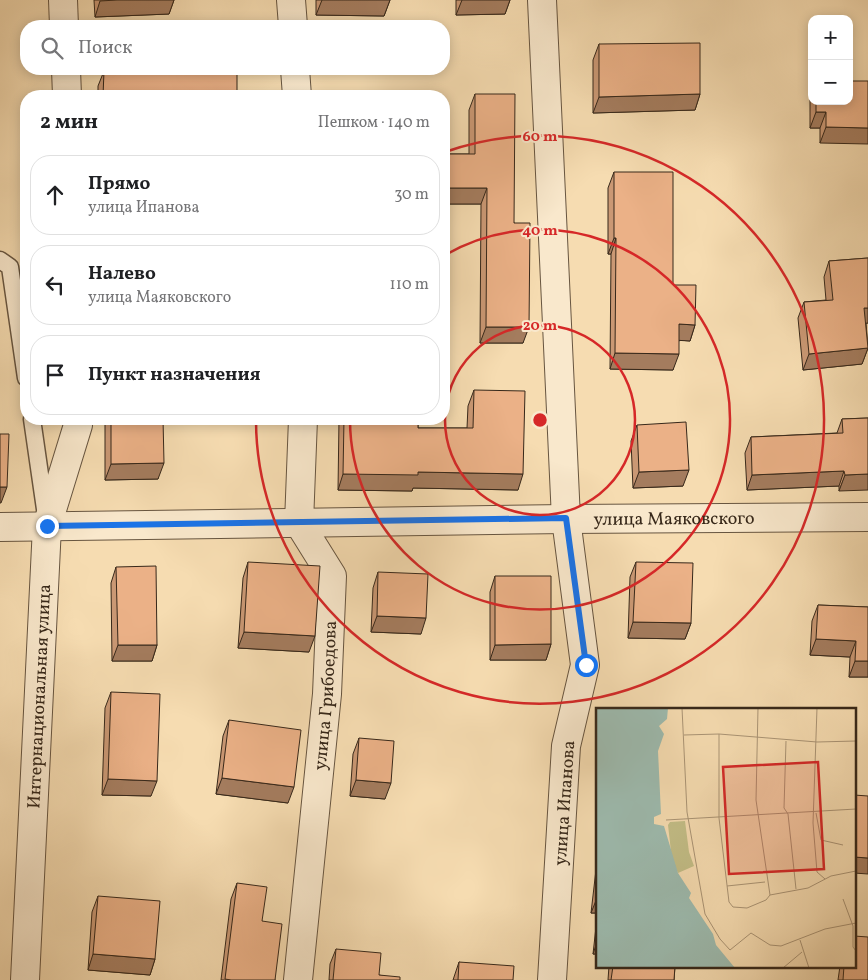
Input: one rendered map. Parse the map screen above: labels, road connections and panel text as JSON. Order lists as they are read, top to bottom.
{
  "streets": {
    "street": [
      "улица Маяковского",
      "улица Грибоедова",
      "Интернациональная улица",
      "улица Ипанова"
    ]
  },
  "crossings": [
    ["улица Маяковского", "улица Грибоедова"],
    ["улица Маяковского", "Интернациональная улица"],
    ["улица Маяковского", "улица Ипанова"]
  ],
  "page": {
    "map_buttons": ["+", "−"],
    "search": "Поиск",
    "heading": ["2 мин", "Пешком · 140 m"],
    "list": [
      ["Прямо", "улица Ипанова", "30 m"],
      ["Налево", "улица Маяковского", "110 m"],
      "Пункт назначения"
    ]
  },
  "rings": ["60 m", "40 m", "20 m"]
}
